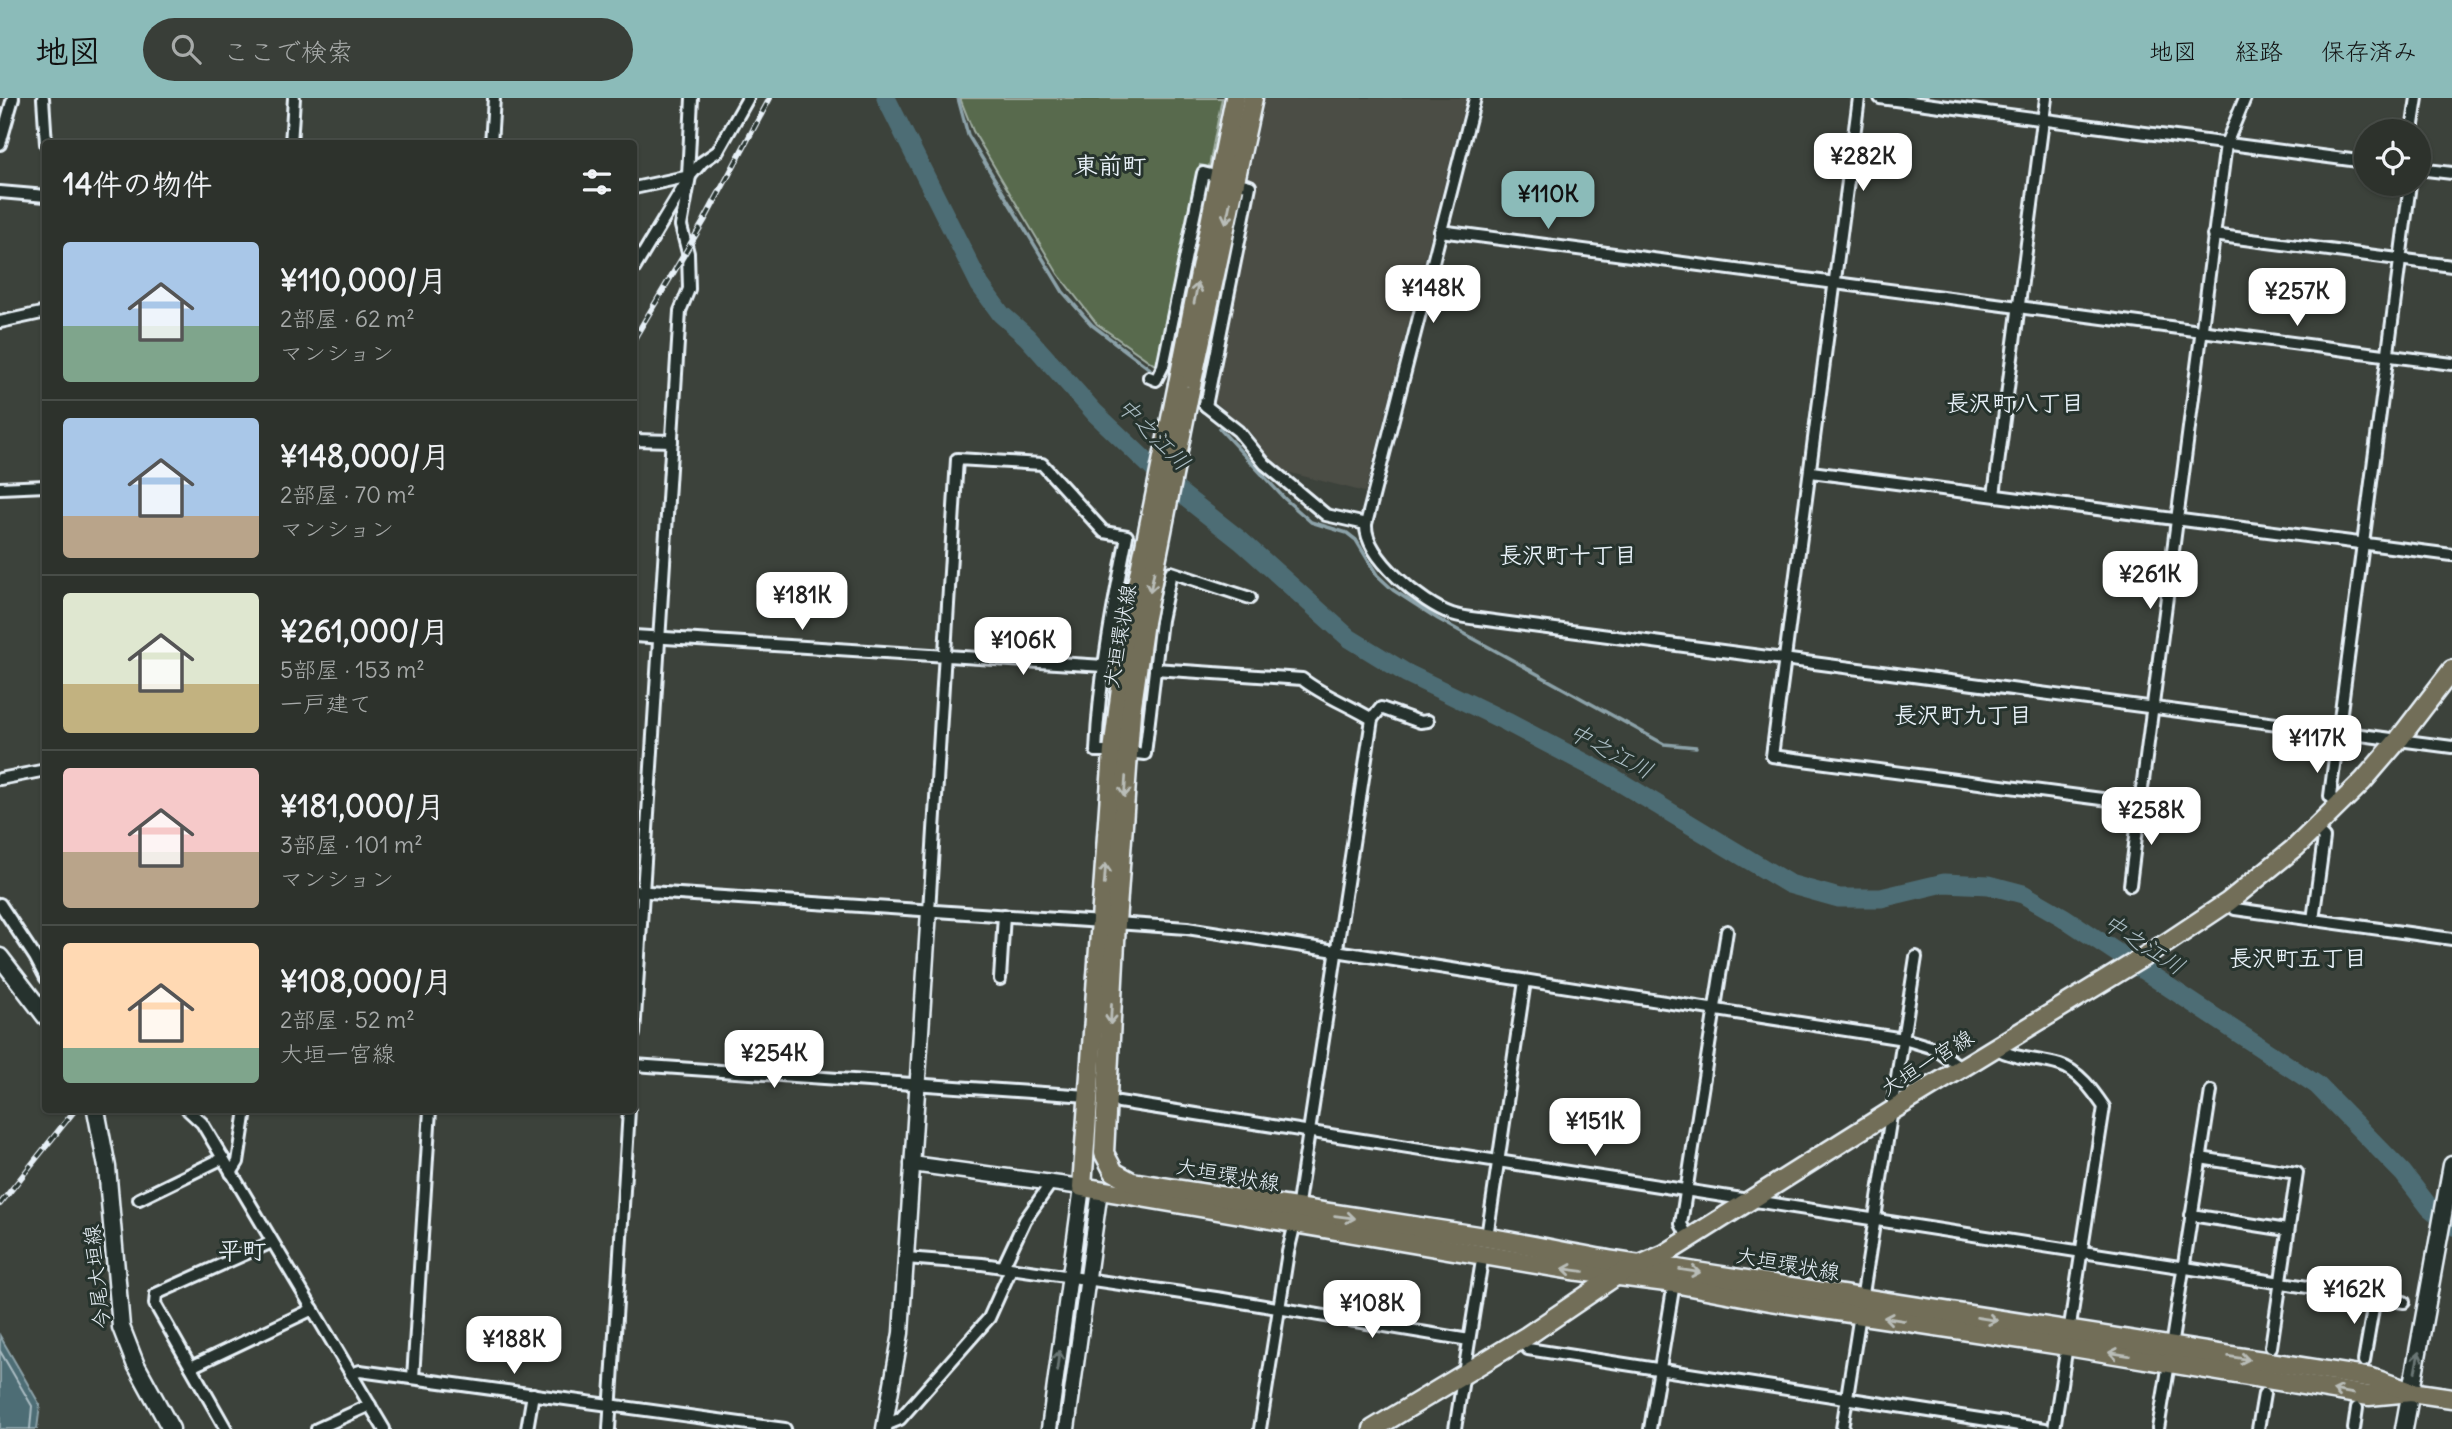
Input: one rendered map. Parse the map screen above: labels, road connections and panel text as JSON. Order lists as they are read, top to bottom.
{
  "streets": {
    "main road": ["大垣環状線", "大垣一宮線", "今尾大垣線"]
  },
  "crossings": [
    ["大垣環状線", "大垣一宮線"]
  ],
  "districts": [
    "東前町",
    "長沢町八丁目",
    "長沢町十丁目",
    "長沢町九丁目",
    "長沢町五丁目",
    "平町"
  ],
  "water": ["中之江川"],
  "page": {
    "header": "地図",
    "search": "ここで検索",
    "nav": ["地図", "経路", "保存済み"],
    "price": [
      "¥282K",
      "¥110K",
      "¥148K",
      "¥257K",
      "¥261K",
      "¥181K",
      "¥106K",
      "¥117K",
      "¥258K",
      "¥254K",
      "¥151K",
      "¥162K",
      "¥108K",
      "¥188K"
    ],
    "heading": "14件の物件",
    "list": [
      {
        "name": "¥110,000/月",
        "note": "2部屋 · 62 m² · マンション"
      },
      {
        "name": "¥148,000/月",
        "note": "2部屋 · 70 m² · マンション"
      },
      {
        "name": "¥261,000/月",
        "note": "5部屋 · 153 m² · 一戸建て"
      },
      {
        "name": "¥181,000/月",
        "note": "3部屋 · 101 m² · マンション"
      },
      {
        "name": "¥108,000/月",
        "note": "2部屋 · 52 m² · 大垣一宮線"
      }
    ]
  }
}
